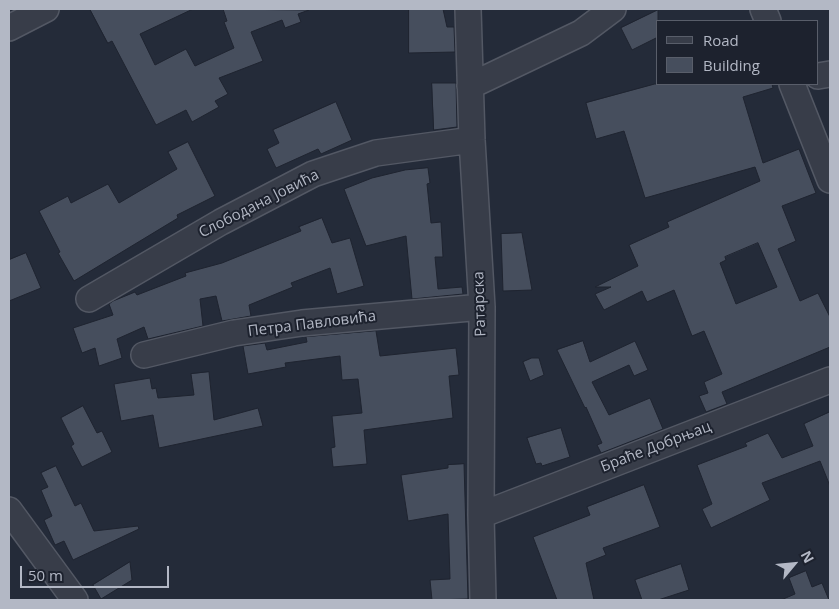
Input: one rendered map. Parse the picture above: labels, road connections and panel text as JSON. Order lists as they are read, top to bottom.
{
  "streets": {
    "street": [
      "Слободана Јовића",
      "Ратарска",
      "Петра Павловића",
      "Браће Добрњац"
    ]
  },
  "crossings": [
    ["Слободана Јовића", "Ратарска"],
    ["Ратарска", "Петра Павловића"],
    ["Ратарска", "Браће Добрњац"]
  ],
  "legend": ["Road", "Building"],
  "scale_bar": "50 m",
  "north": "top right"
}
